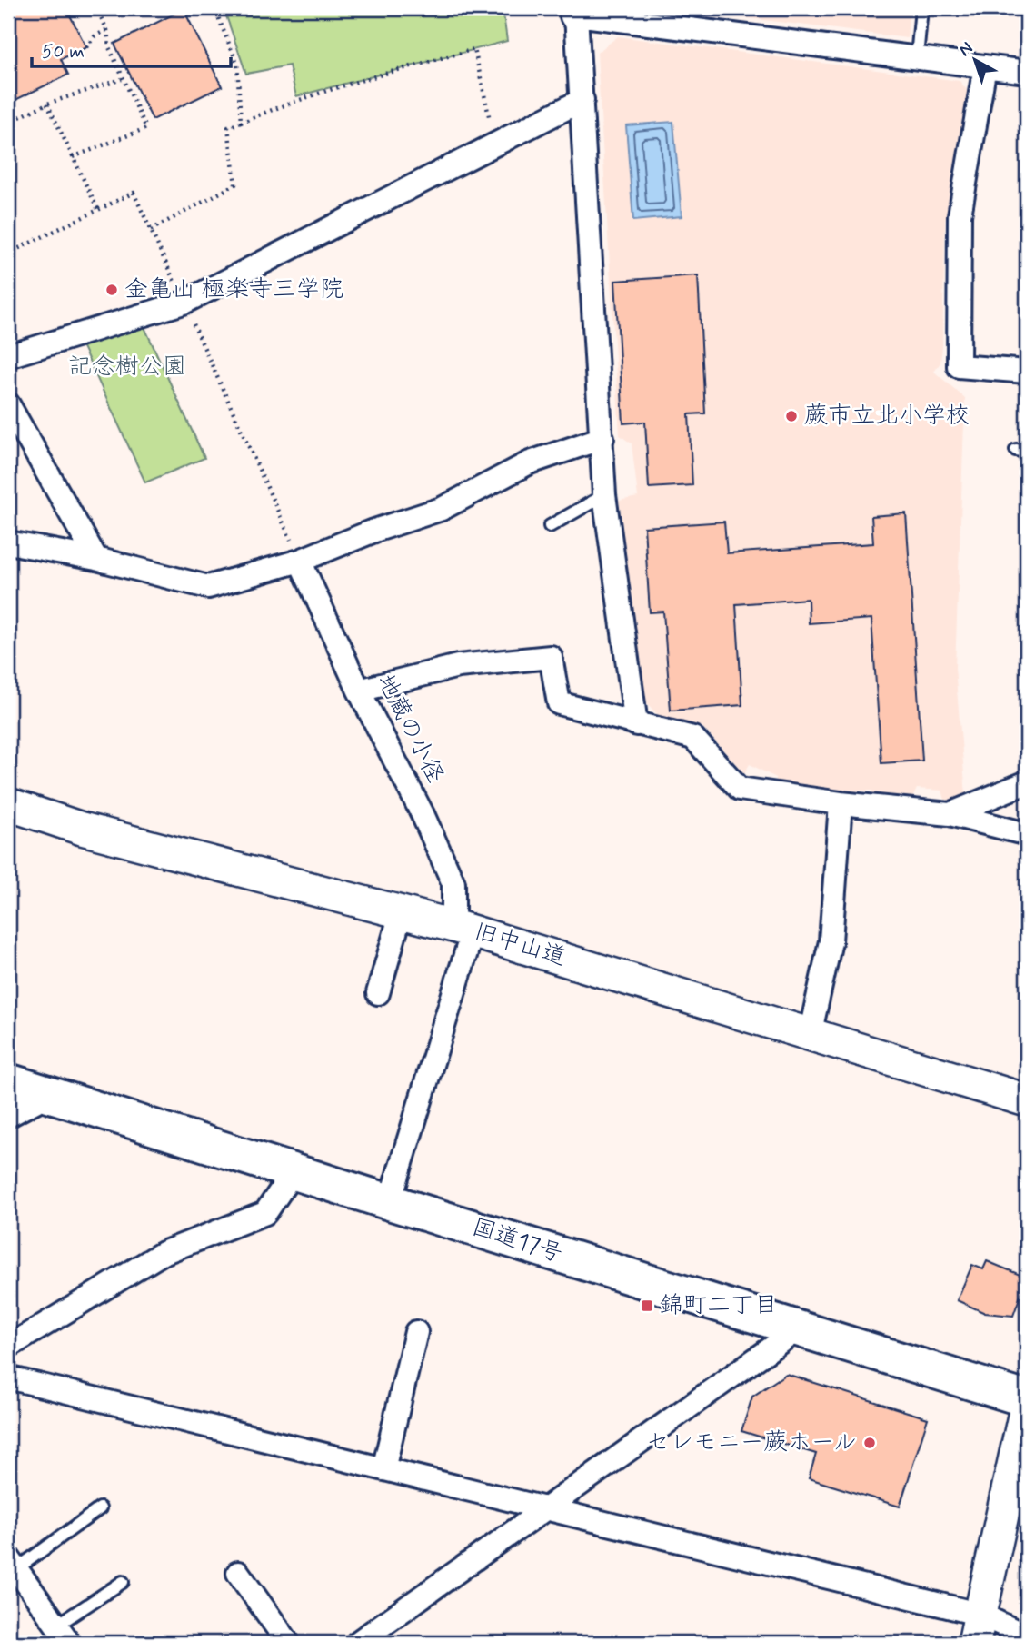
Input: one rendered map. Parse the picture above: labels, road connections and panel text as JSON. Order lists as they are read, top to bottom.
{
  "streets": {
    "highway": ["国道17号"],
    "street": ["地蔵の小径", "旧中山道"]
  },
  "crossings": [
    ["地蔵の小径", "旧中山道"],
    ["地蔵の小径", "国道17号"]
  ],
  "parks": ["記念樹公園"],
  "places": {
    "other": ["金亀山 極楽寺三学院", "蕨市立北小学校", "セレモニー蕨ホール"],
    "transit": ["錦町二丁目"]
  },
  "scale_bar": "50 m",
  "north": "top left"
}
